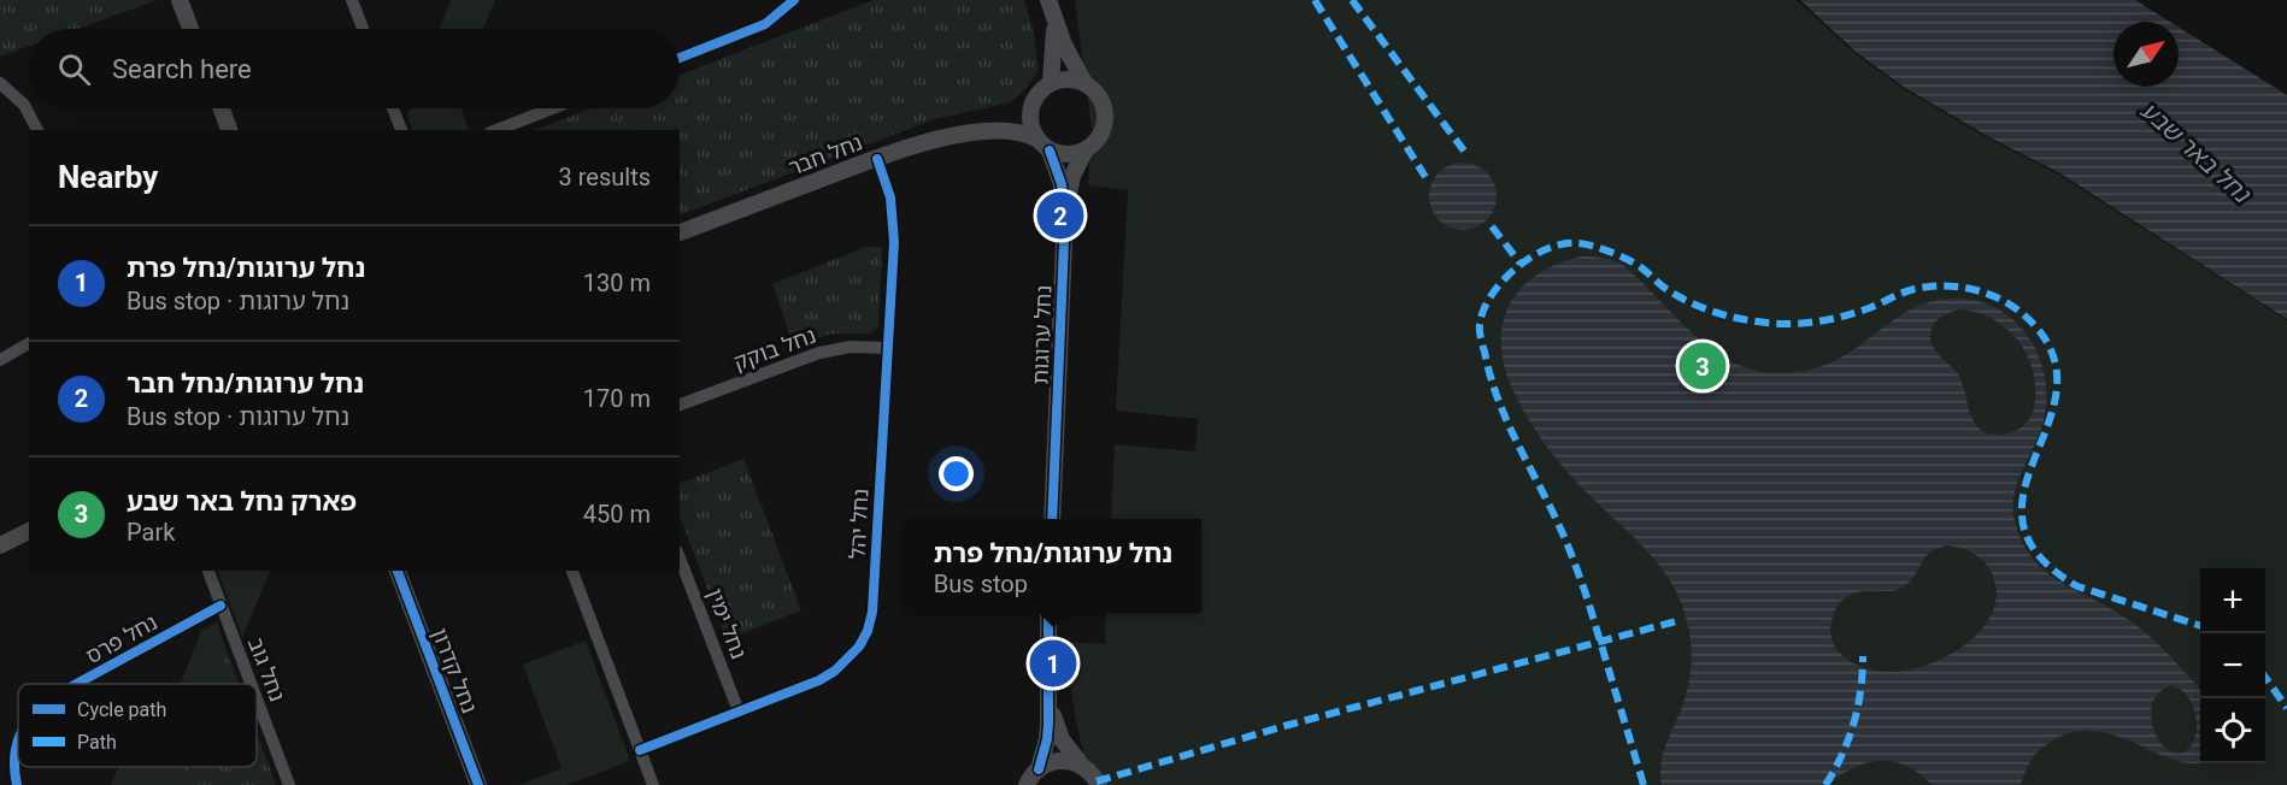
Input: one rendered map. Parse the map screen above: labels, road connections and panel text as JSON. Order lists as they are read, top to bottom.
{
  "streets": {
    "street": [
      "נחל חבר",
      "נחל ערוגות",
      "נחל בוקק",
      "נחל יהל",
      "נחל ימין",
      "נחל פרס",
      "נחל גוב",
      "נחל קדרון"
    ]
  },
  "crossings": [
    ["נחל חבר", "נחל ערוגות"],
    ["נחל חבר", "נחל יהל"],
    ["נחל בוקק", "נחל יהל"],
    ["נחל יהל", "נחל ימין"],
    ["נחל פרס", "נחל גוב"]
  ],
  "water": ["נחל באר שבע"],
  "legend": ["Cycle path", "Path"],
  "north": "top right",
  "page": {
    "search": "Search here",
    "heading": ["Nearby", "3 results"],
    "pins": ["2", "3", "1"],
    "list": [
      {
        "mark": "1",
        "name": "נחל ערוגות/נחל פרת",
        "note": "Bus stop · נחל ערוגות",
        "value": "130 m"
      },
      {
        "mark": "2",
        "name": "נחל ערוגות/נחל חבר",
        "note": "Bus stop · נחל ערוגות",
        "value": "170 m"
      },
      {
        "mark": "3",
        "name": "פארק נחל באר שבע",
        "note": "Park",
        "value": "450 m"
      }
    ],
    "popup": ["נחל ערוגות/נחל פרת", "Bus stop"],
    "map_buttons": ["+", "−"]
  }
}
